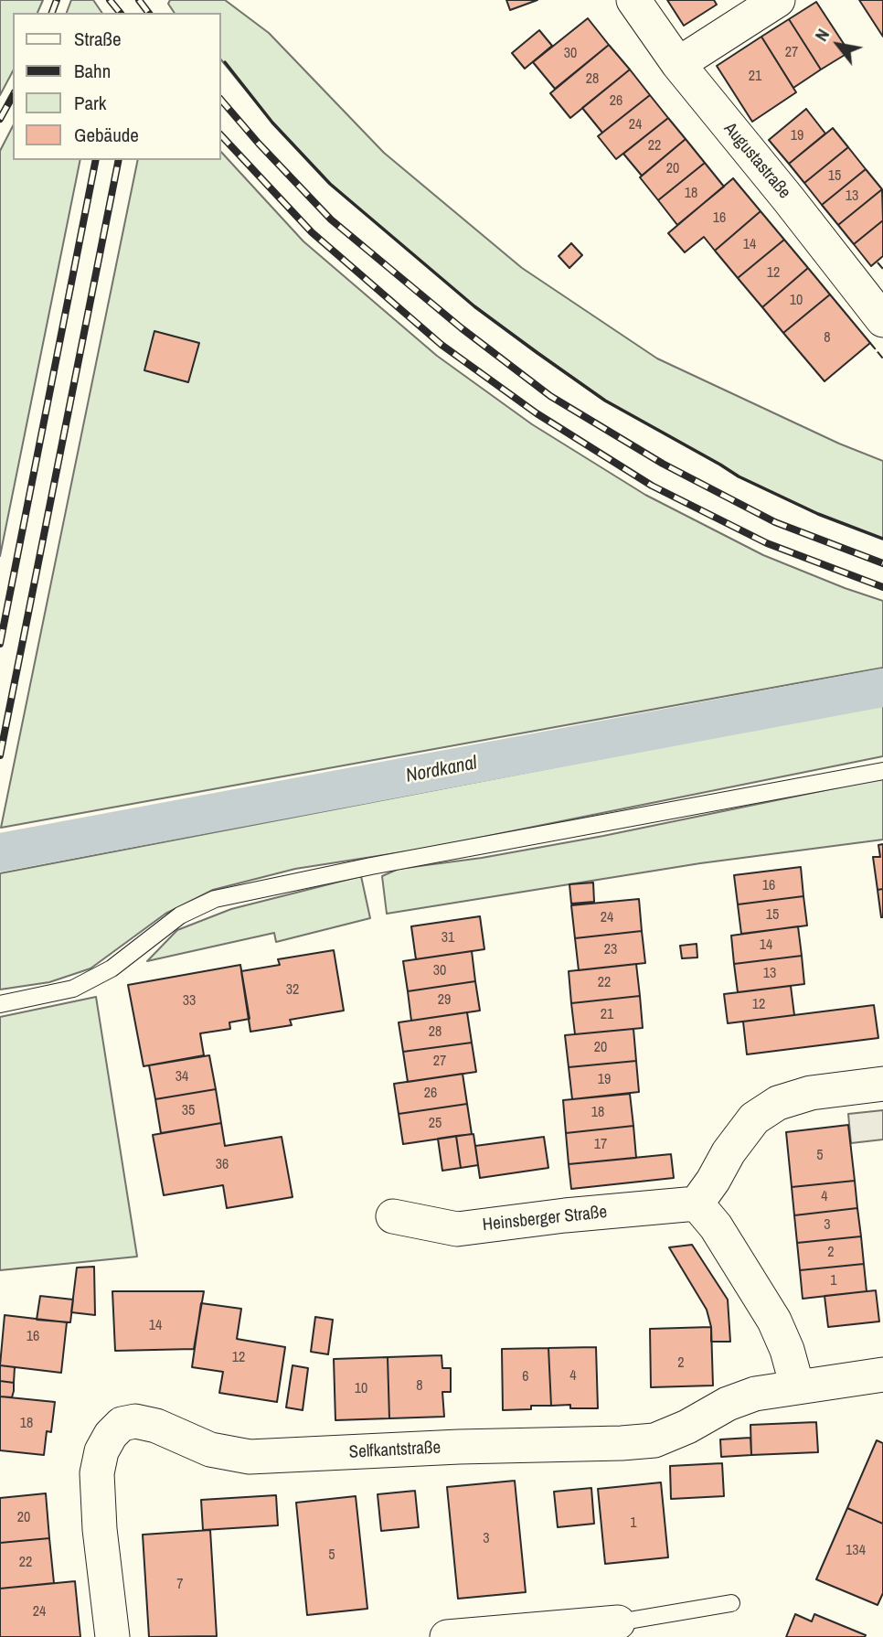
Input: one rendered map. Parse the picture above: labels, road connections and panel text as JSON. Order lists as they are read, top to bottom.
{
  "streets": {
    "street": ["Augustastraße", "Heinsberger Straße", "Selfkantstraße"]
  },
  "water": ["Nordkanal"],
  "house_numbers": [
    "27",
    "30",
    "21",
    "28",
    "26",
    "24",
    "19",
    "22",
    "20",
    "15",
    "18",
    "13",
    "16",
    "14",
    "12",
    "10",
    "8",
    "16",
    "15",
    "24",
    "31",
    "14",
    "23",
    "30",
    "13",
    "22",
    "32",
    "29",
    "33",
    "12",
    "21",
    "28",
    "20",
    "27",
    "34",
    "19",
    "26",
    "35",
    "18",
    "25",
    "17",
    "5",
    "36",
    "4",
    "3",
    "2",
    "1",
    "14",
    "16",
    "12",
    "2",
    "4",
    "6",
    "8",
    "10",
    "18",
    "20",
    "1",
    "3",
    "134",
    "5",
    "22",
    "7",
    "24"
  ],
  "legend": [
    "Straße",
    "Bahn",
    "Park",
    "Gebäude"
  ],
  "north": "top left"
}
